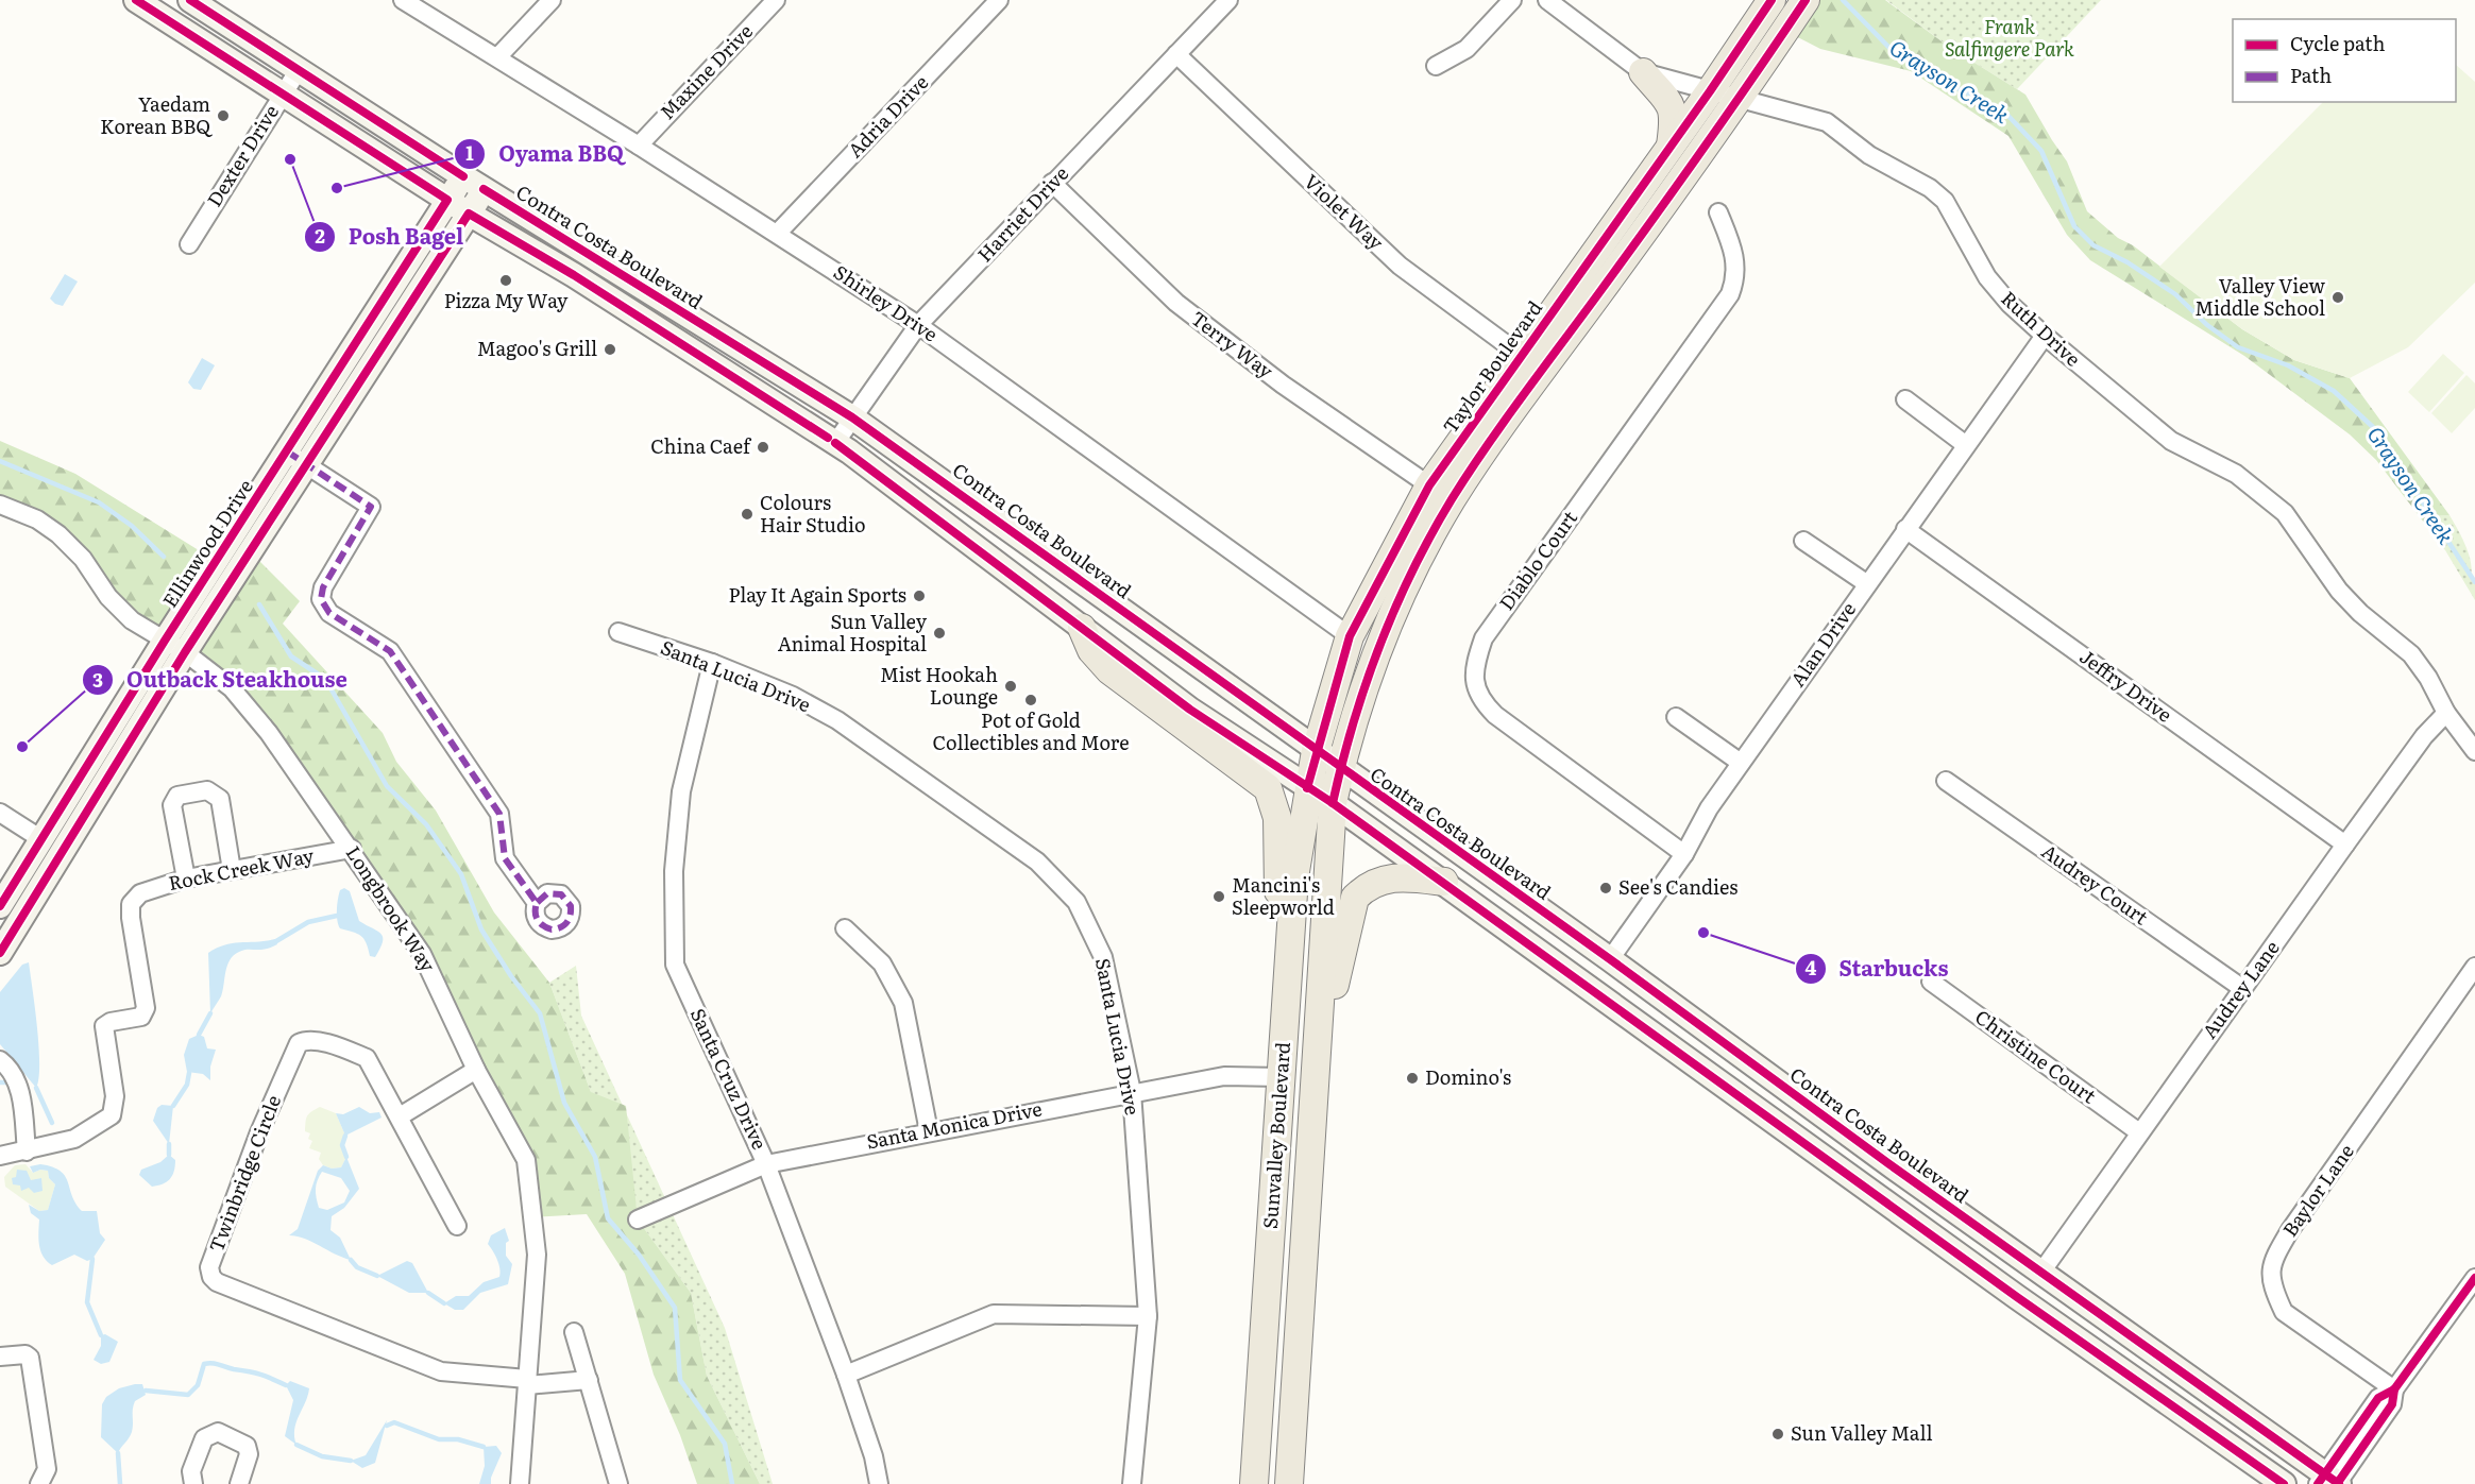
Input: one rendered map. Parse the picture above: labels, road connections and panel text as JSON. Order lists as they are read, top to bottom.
{
  "streets": {
    "main road": [
      "Contra Costa Boulevard",
      "Taylor Boulevard",
      "Ellinwood Drive",
      "Sunvalley Boulevard"
    ],
    "street": [
      "Maxine Drive",
      "Adria Drive",
      "Dexter Drive",
      "Violet Way",
      "Harriet Drive",
      "Shirley Drive",
      "Ruth Drive",
      "Terry Way",
      "Diablo Court",
      "Alan Drive",
      "Santa Lucia Drive",
      "Jeffry Drive",
      "Rock Creek Way",
      "Audrey Court",
      "Longbrook Way",
      "Audrey Lane",
      "Christine Court",
      "Santa Cruz Drive",
      "Santa Monica Drive",
      "Twinbridge Circle",
      "Baylor Lane"
    ]
  },
  "crossings": [
    ["Maxine Drive", "Shirley Drive"],
    ["Adria Drive", "Shirley Drive"],
    ["Dexter Drive", "Contra Costa Boulevard"],
    ["Violet Way", "Harriet Drive"],
    ["Violet Way", "Taylor Boulevard"],
    ["Harriet Drive", "Contra Costa Boulevard"],
    ["Harriet Drive", "Shirley Drive"],
    ["Harriet Drive", "Terry Way"],
    ["Contra Costa Boulevard", "Taylor Boulevard"],
    ["Contra Costa Boulevard", "Ellinwood Drive"],
    ["Contra Costa Boulevard", "Alan Drive"],
    ["Contra Costa Boulevard", "Audrey Lane"],
    ["Shirley Drive", "Taylor Boulevard"],
    ["Ruth Drive", "Taylor Boulevard"],
    ["Ruth Drive", "Alan Drive"],
    ["Ruth Drive", "Audrey Lane"],
    ["Terry Way", "Taylor Boulevard"],
    ["Taylor Boulevard", "Sunvalley Boulevard"],
    ["Ellinwood Drive", "Longbrook Way"],
    ["Diablo Court", "Alan Drive"],
    ["Alan Drive", "Jeffry Drive"],
    ["Santa Lucia Drive", "Santa Cruz Drive"],
    ["Santa Lucia Drive", "Santa Monica Drive"],
    ["Jeffry Drive", "Audrey Lane"],
    ["Rock Creek Way", "Longbrook Way"],
    ["Audrey Court", "Audrey Lane"],
    ["Longbrook Way", "Twinbridge Circle"],
    ["Audrey Lane", "Christine Court"],
    ["Santa Cruz Drive", "Santa Monica Drive"],
    ["Santa Monica Drive", "Sunvalley Boulevard"]
  ],
  "water": ["Grayson Creek"],
  "parks": ["Frank Salfingere Park"],
  "places": [
    "Yaedam Korean BBQ",
    "Posh Bagel",
    "Oyama BBQ",
    "Pizza My Way",
    "Valley View Middle School",
    "Magoo's Grill",
    "China Caef",
    "Colours Hair Studio",
    "Play It Again Sports",
    "Sun Valley Animal Hospital",
    "Mist Hookah Lounge",
    "Pot of Gold Collectibles and More",
    "Outback Steakhouse",
    "See's Candies",
    "Mancini's Sleepworld",
    "Starbucks",
    "Domino's",
    "Sun Valley Mall"
  ],
  "legend": ["Cycle path", "Path"]
}
